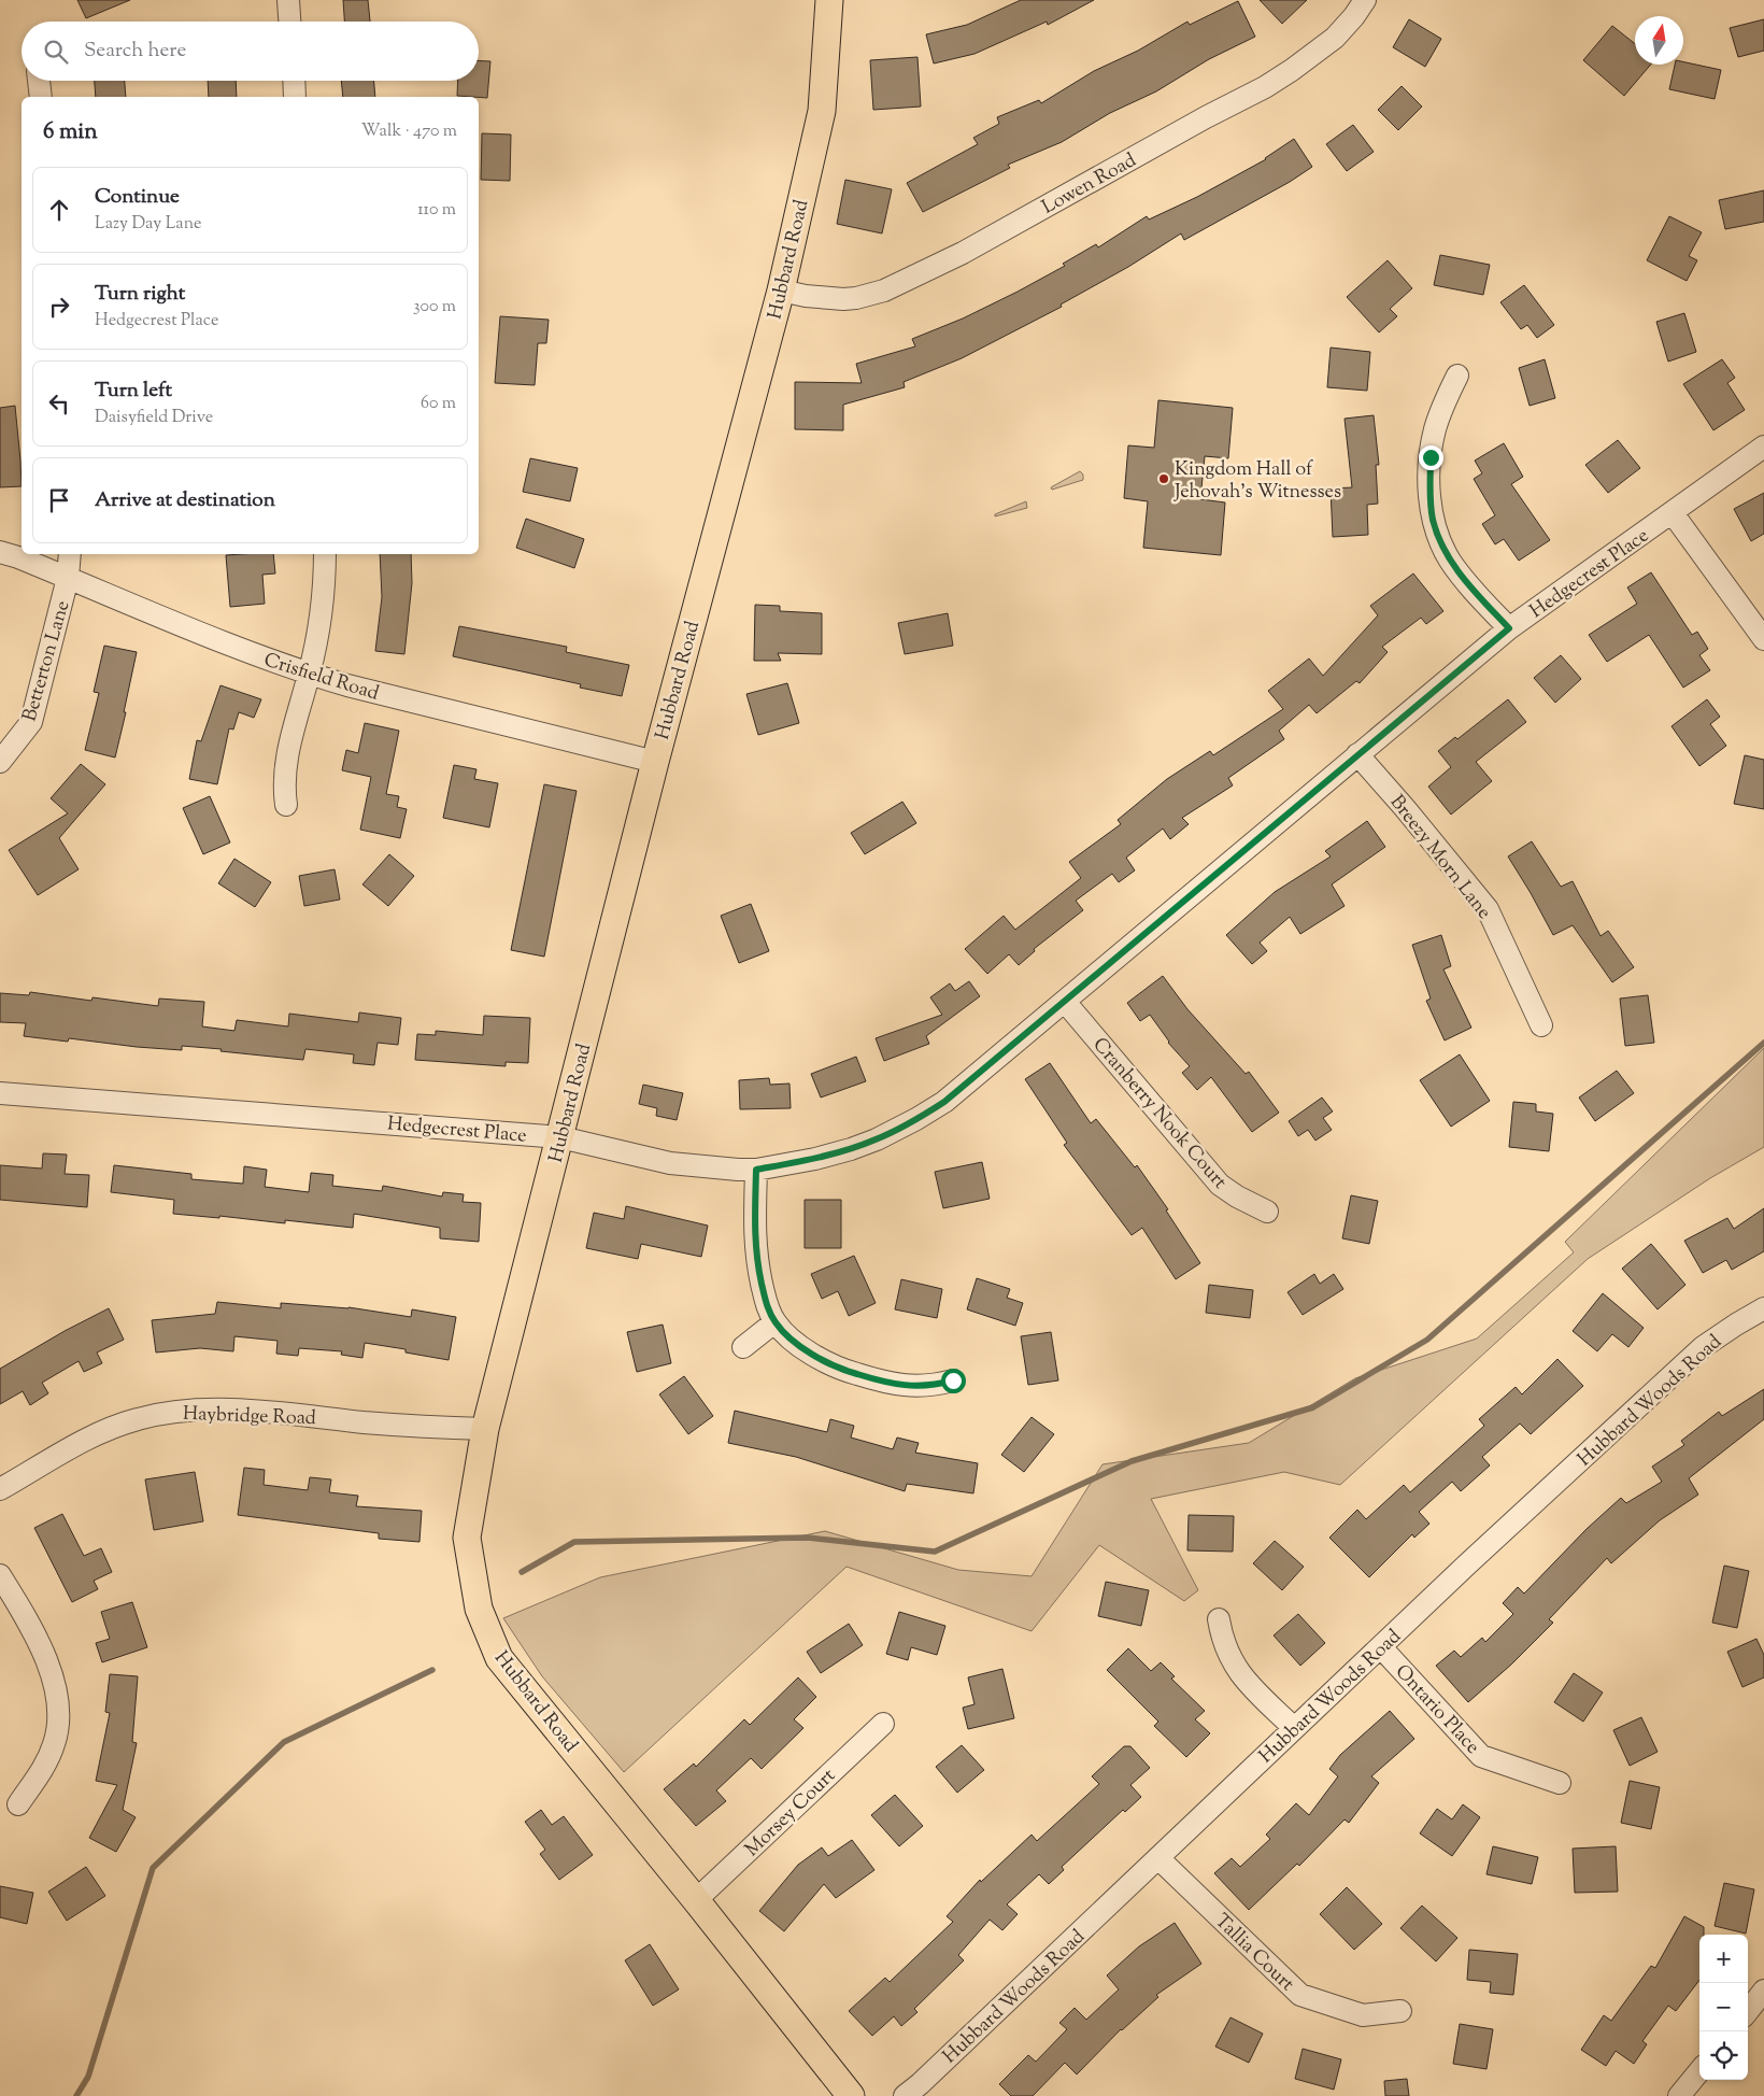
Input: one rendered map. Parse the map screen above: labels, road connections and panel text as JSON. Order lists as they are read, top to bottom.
{
  "streets": {
    "main road": ["Hubbard Road"],
    "street": [
      "Lowen Road",
      "Hedgecrest Place",
      "Betterton Lane",
      "Crisfield Road",
      "Breezy Morn Lane",
      "Cranberry Nook Court",
      "Hubbard Woods Road",
      "Haybridge Road",
      "Ontario Place",
      "Morsey Court",
      "Tallia Court"
    ]
  },
  "crossings": [
    ["Lowen Road", "Hubbard Road"],
    ["Hubbard Road", "Hedgecrest Place"],
    ["Hubbard Road", "Crisfield Road"],
    ["Hubbard Road", "Haybridge Road"],
    ["Hubbard Road", "Morsey Court"],
    ["Hedgecrest Place", "Breezy Morn Lane"],
    ["Hedgecrest Place", "Cranberry Nook Court"],
    ["Betterton Lane", "Crisfield Road"],
    ["Hubbard Woods Road", "Ontario Place"],
    ["Hubbard Woods Road", "Tallia Court"]
  ],
  "places": ["Kingdom Hall of Jehovah’s Witnesses"],
  "north": "top",
  "page": {
    "search": "Search here",
    "heading": ["6 min", "Walk · 470 m"],
    "list": [
      ["Continue", "Lazy Day Lane", "110 m"],
      ["Turn right", "Hedgecrest Place", "300 m"],
      ["Turn left", "Daisyfield Drive", "60 m"],
      "Arrive at destination"
    ],
    "map_buttons": ["+", "−"]
  }
}
